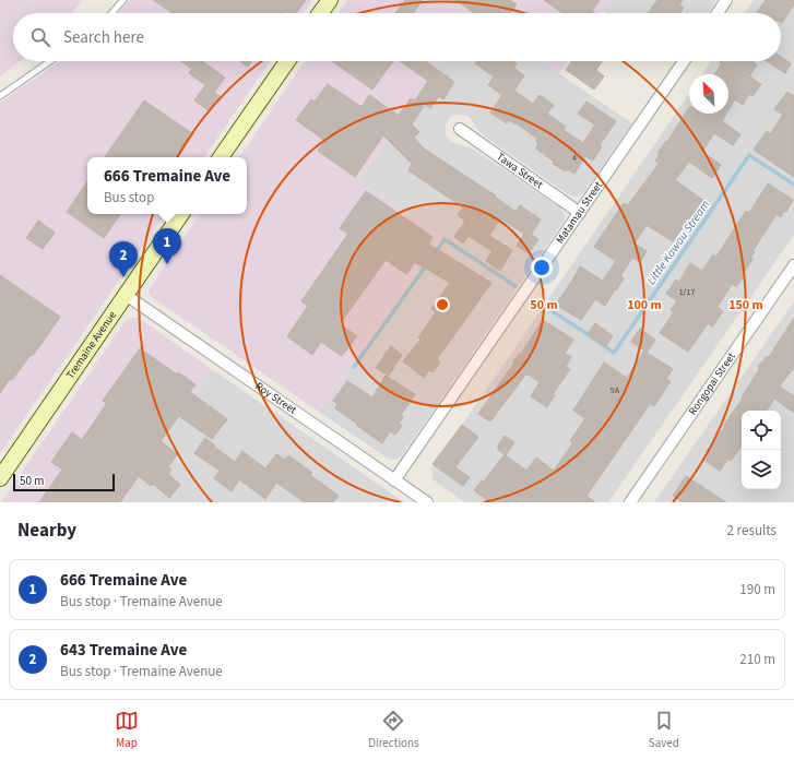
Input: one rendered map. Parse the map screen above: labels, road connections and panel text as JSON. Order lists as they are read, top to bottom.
{
  "streets": {
    "main road": ["Tremaine Avenue"],
    "street": [
      "Tawa Street",
      "Matamau Street",
      "Rongopai Street",
      "Roy Street"
    ]
  },
  "crossings": [
    ["Tawa Street", "Matamau Street"],
    ["Matamau Street", "Roy Street"],
    ["Tremaine Avenue", "Roy Street"]
  ],
  "water": ["Little Kawau Stream"],
  "house_numbers": ["4", "1/17", "9A"],
  "scale_bar": "50 m",
  "north": "top left",
  "page": {
    "search": "Search here",
    "popup": ["666 Tremaine Ave", "Bus stop"],
    "pins": ["1", "2"],
    "scale": "50 m",
    "heading": ["Nearby", "2 results"],
    "list": [
      {
        "mark": "1",
        "name": "666 Tremaine Ave",
        "note": "Bus stop · Tremaine Avenue",
        "value": "190 m"
      },
      {
        "mark": "2",
        "name": "643 Tremaine Ave",
        "note": "Bus stop · Tremaine Avenue",
        "value": "210 m"
      }
    ],
    "nav": ["Map", "Directions", "Saved"]
  },
  "rings": ["50 m", "100 m", "150 m"]
}
